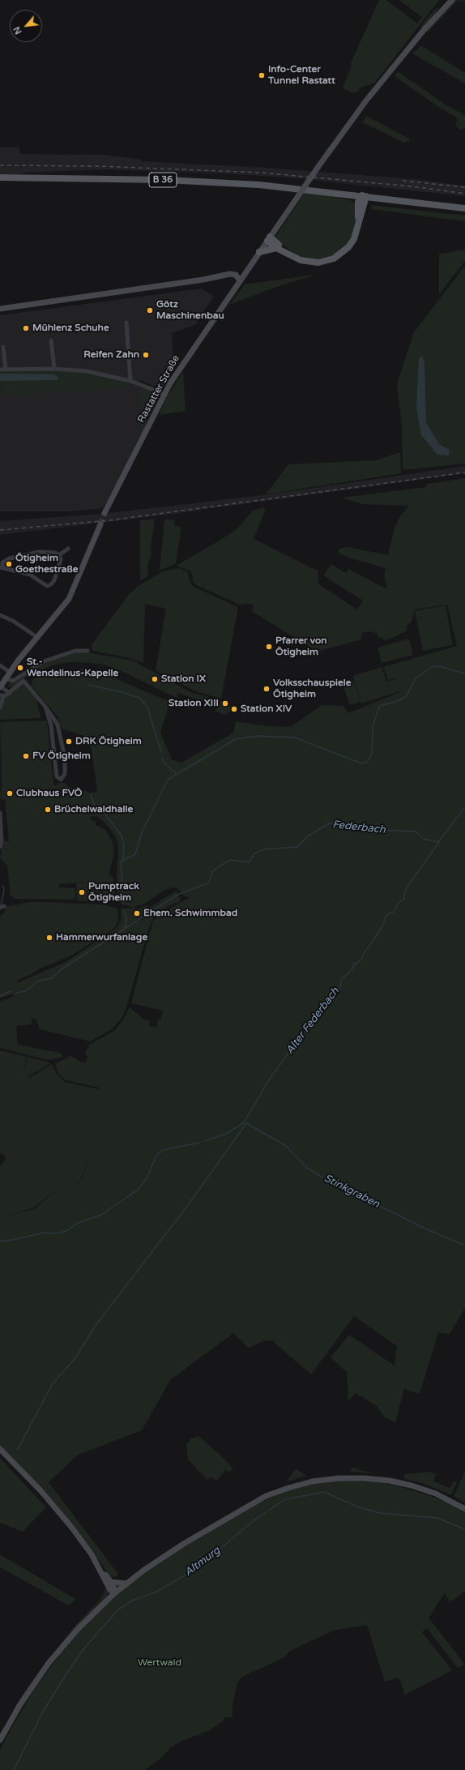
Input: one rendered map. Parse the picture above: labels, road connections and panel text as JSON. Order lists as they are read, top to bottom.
{
  "streets": {
    "main road": ["B 36"],
    "street": ["Rastatter Straße"]
  },
  "water": [
    "Federbach",
    "Alter Federbach",
    "Stinkgraben",
    "Altmurg"
  ],
  "parks": ["Wertwald"],
  "places": [
    "Info-Center Tunnel Rastatt",
    "Götz Maschinenbau",
    "Mühlenz Schuhe",
    "Reifen Zahn",
    "Ötigheim Goethestraße",
    "Pfarrer von Ötigheim",
    "St.- Wendelinus-Kapelle",
    "Station IX",
    "Volksschauspiele Ötigheim",
    "Station XIII",
    "Station XIV",
    "DRK Ötigheim",
    "FV Ötigheim",
    "Clubhaus FVÖ",
    "Brüchelwaldhalle",
    "Pumptrack Ötigheim",
    "Ehem. Schwimmbad",
    "Hammerwurfanlage"
  ],
  "north": "bottom left"
}
